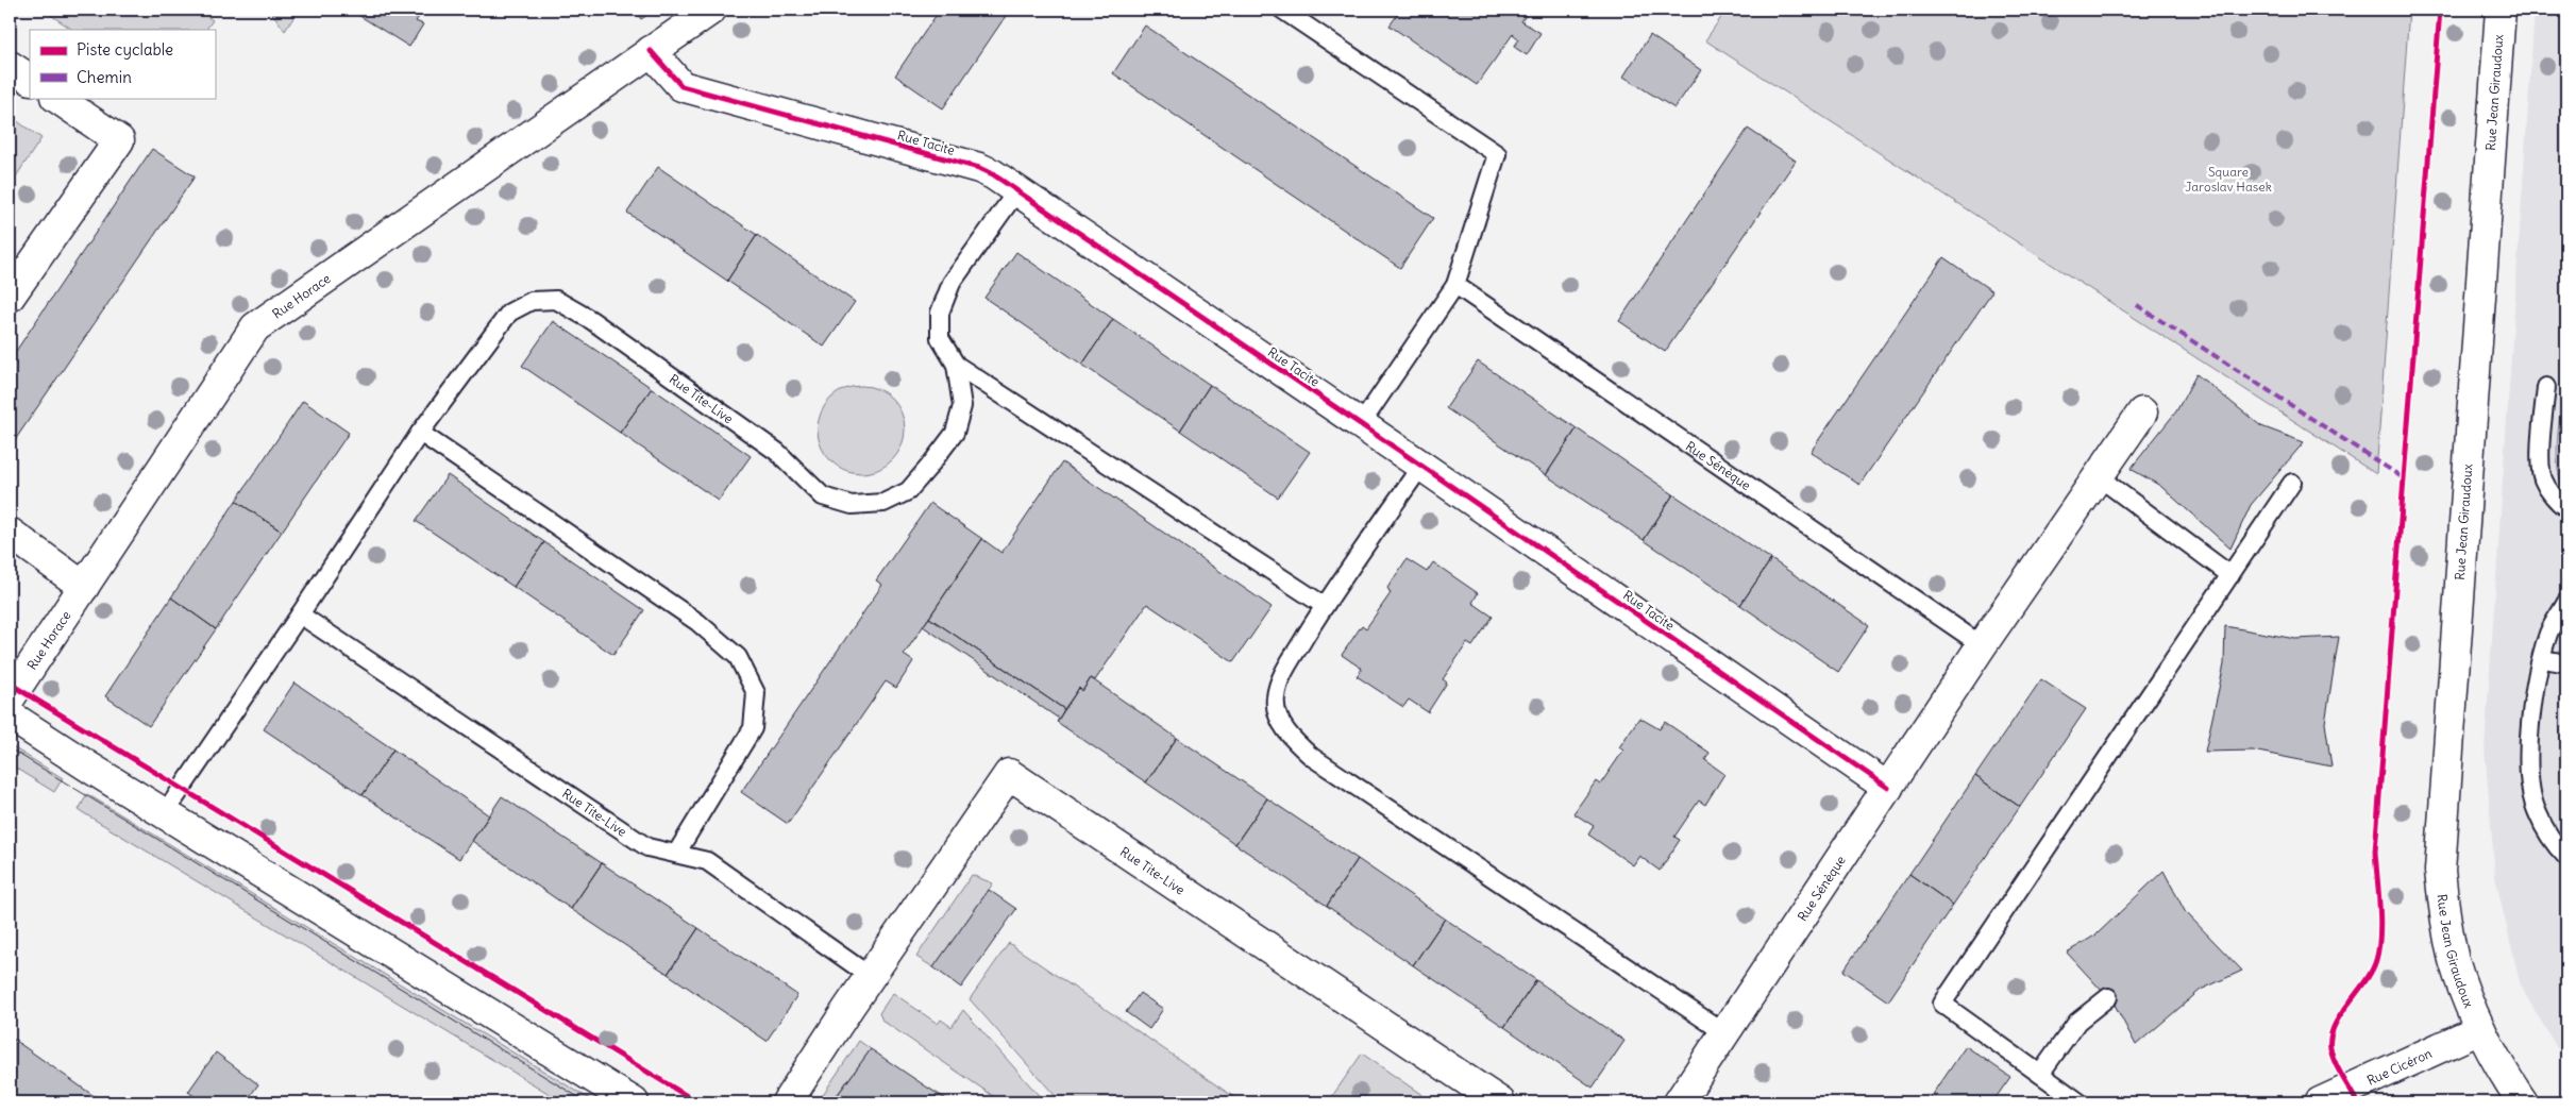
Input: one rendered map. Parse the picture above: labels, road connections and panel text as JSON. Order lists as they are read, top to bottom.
{
  "streets": {
    "street": [
      "Rue Jean Giraudoux",
      "Rue Tacite",
      "Rue Horace",
      "Rue Tite-Live",
      "Rue Sénèque",
      "Rue Cicéron"
    ]
  },
  "crossings": [
    ["Rue Jean Giraudoux", "Rue Cicéron"],
    ["Rue Tacite", "Rue Horace"],
    ["Rue Tacite", "Rue Tite-Live"],
    ["Rue Tacite", "Rue Sénèque"]
  ],
  "parks": ["Square Jaroslav Hasek"],
  "legend": ["Piste cyclable", "Chemin"]
}
